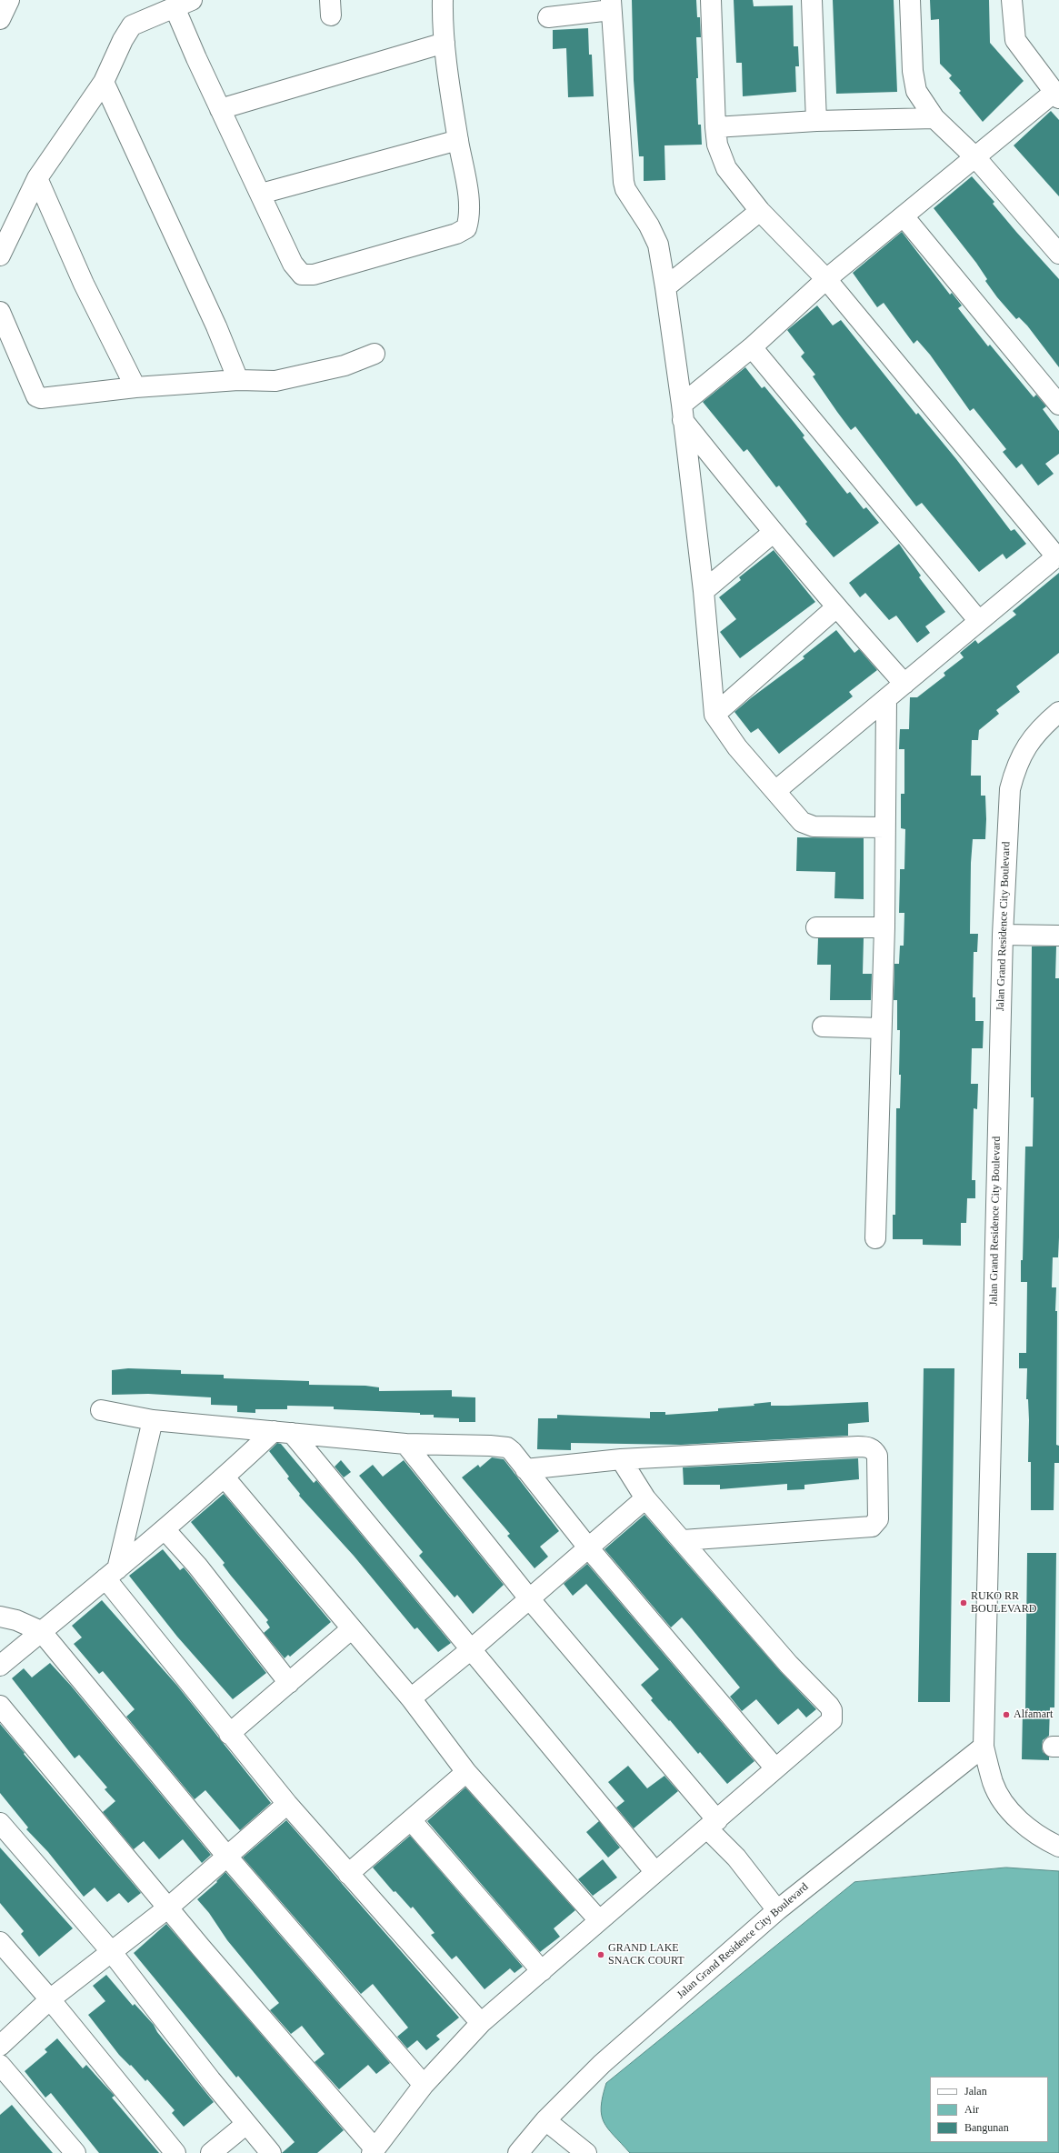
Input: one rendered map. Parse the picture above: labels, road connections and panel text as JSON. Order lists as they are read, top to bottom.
{
  "streets": {
    "street": ["Jalan Grand Residence City Boulevard"]
  },
  "places": ["RUKO RR BOULEVARD", "Alfamart", "GRAND LAKE SNACK COURT"],
  "legend": ["Jalan", "Air", "Bangunan"]
}
